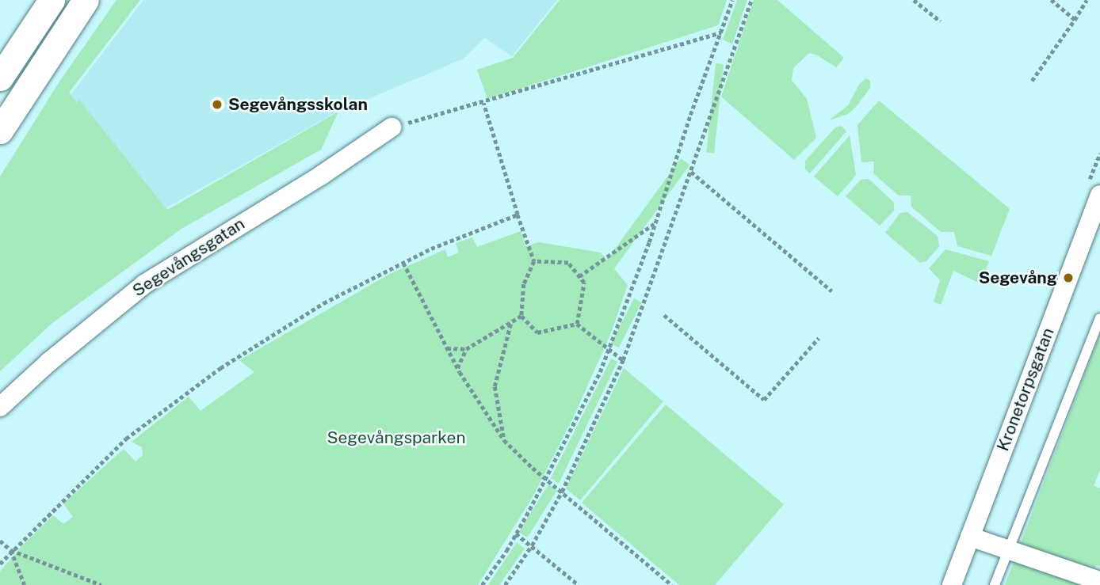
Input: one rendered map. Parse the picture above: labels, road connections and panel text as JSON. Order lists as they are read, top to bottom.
{
  "streets": {
    "street": ["Segevångsgatan", "Kronetorpsgatan"]
  },
  "parks": ["Segevångsparken"],
  "places": ["Segevångsskolan", "Segevång"]
}
